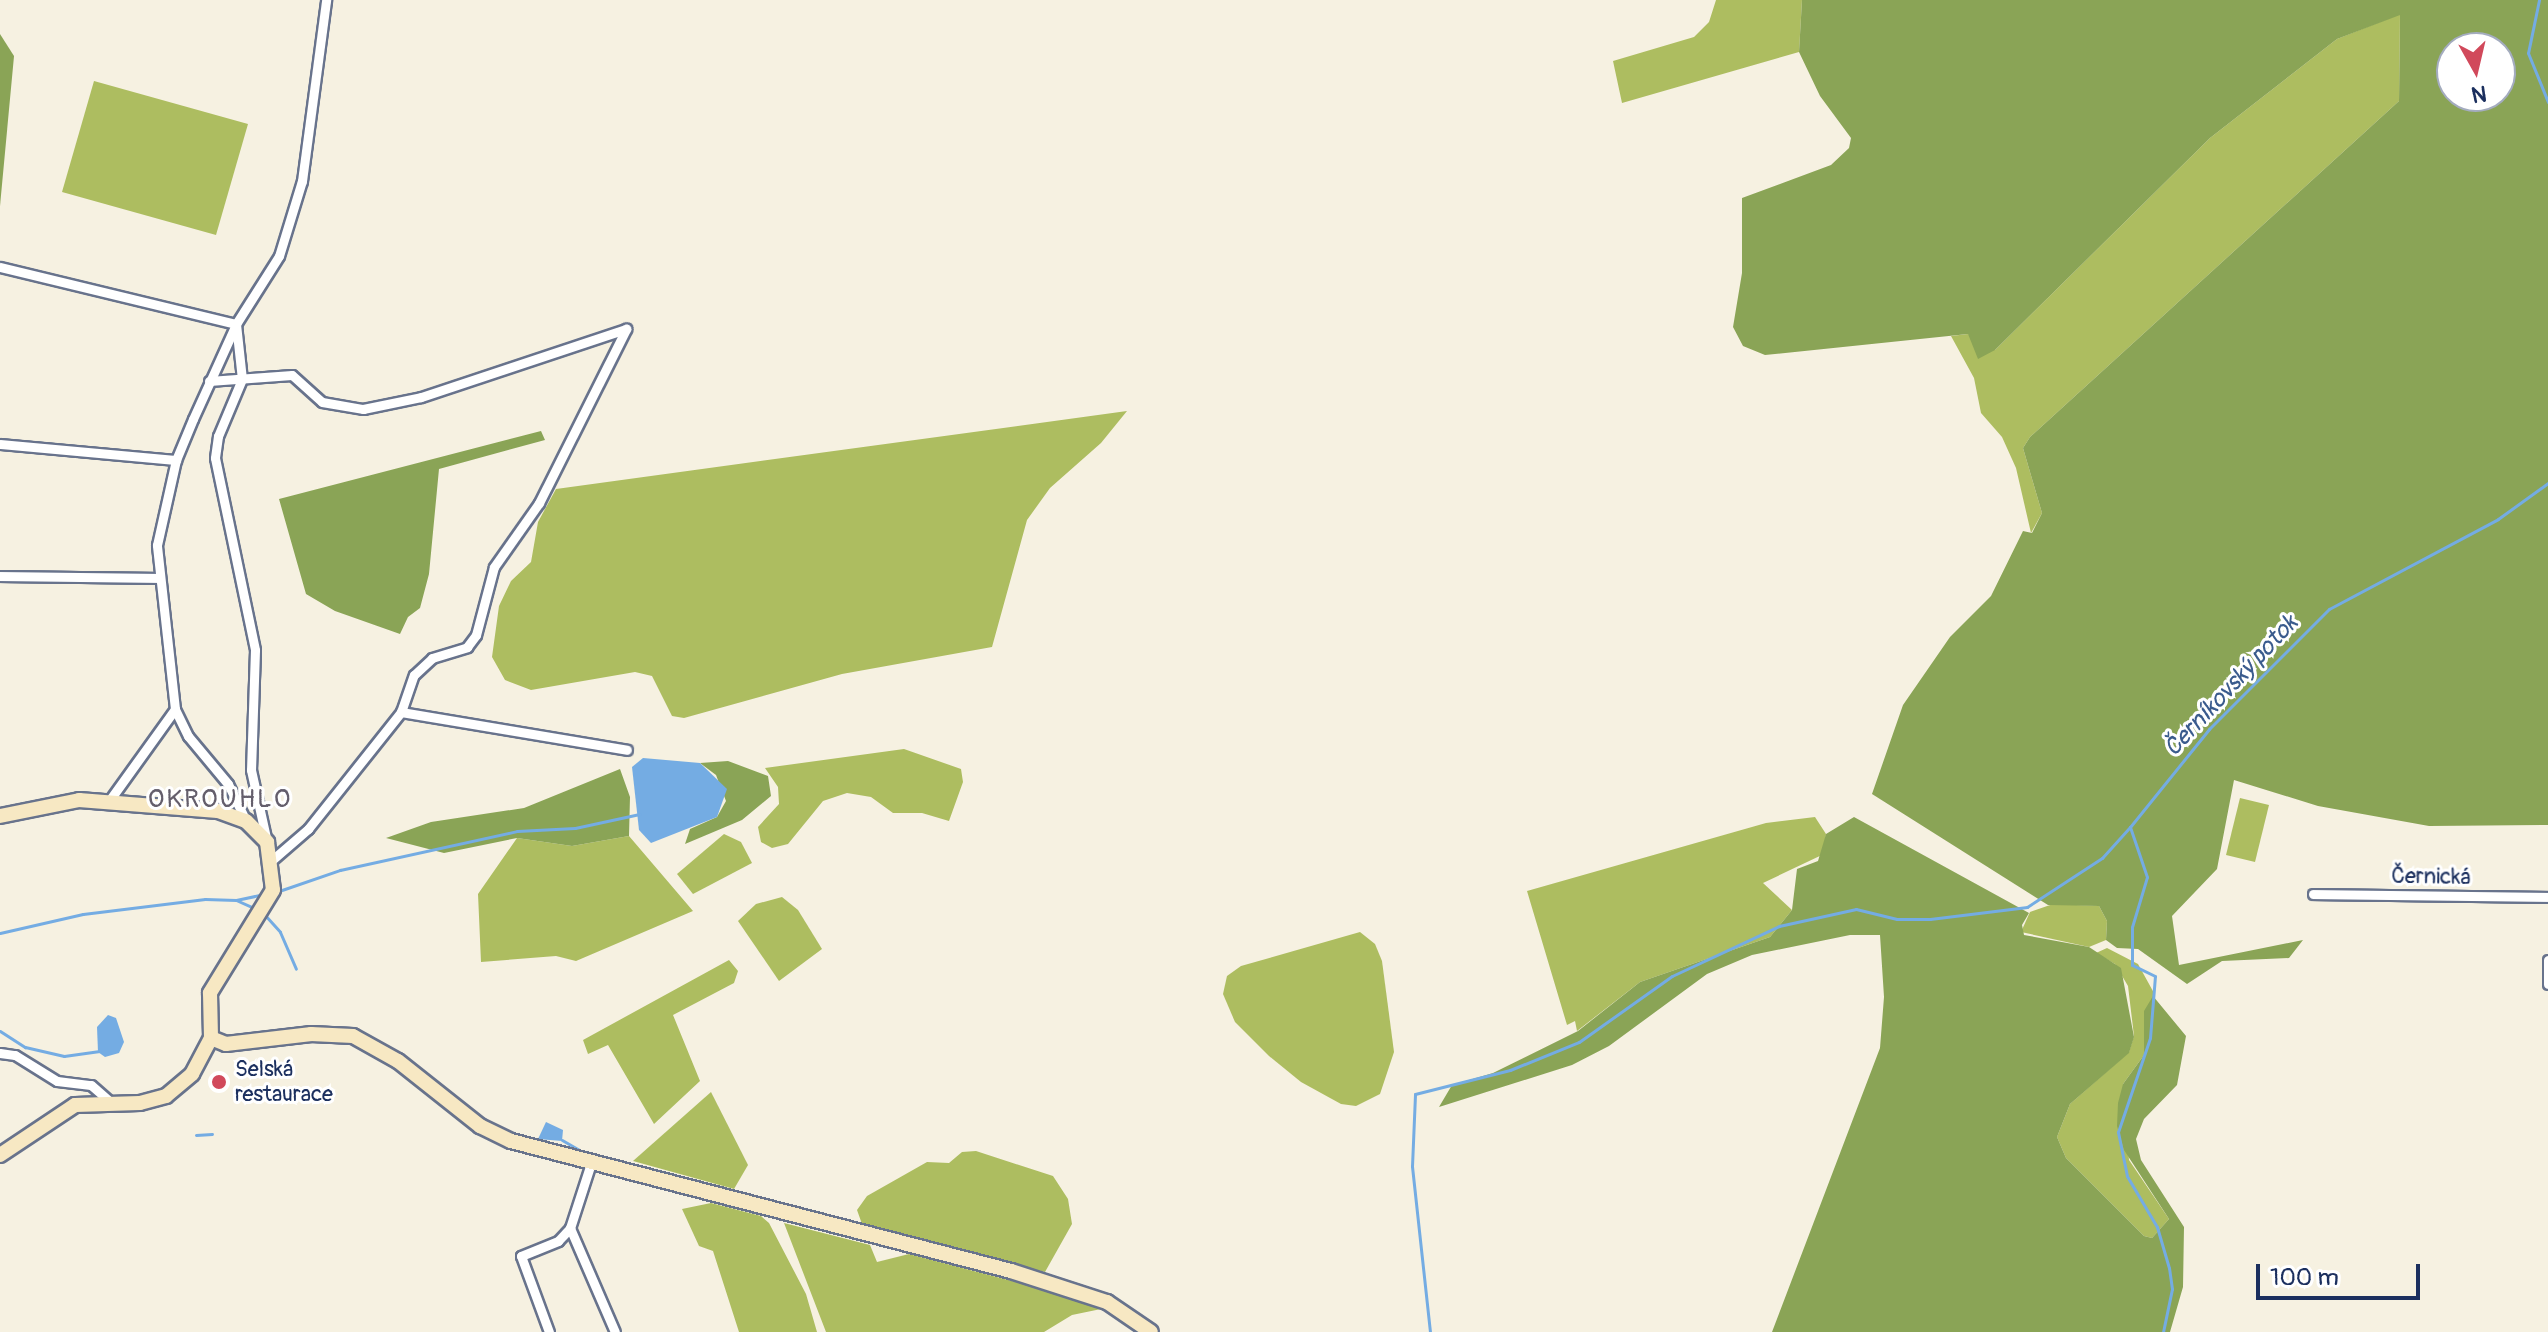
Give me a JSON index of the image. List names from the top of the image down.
{
  "streets": {
    "street": ["Černická"]
  },
  "districts": ["OKROUHLO"],
  "water": ["Černíkovský potok"],
  "places": ["Selská restaurace"],
  "scale_bar": "100 m",
  "north": "bottom"
}
